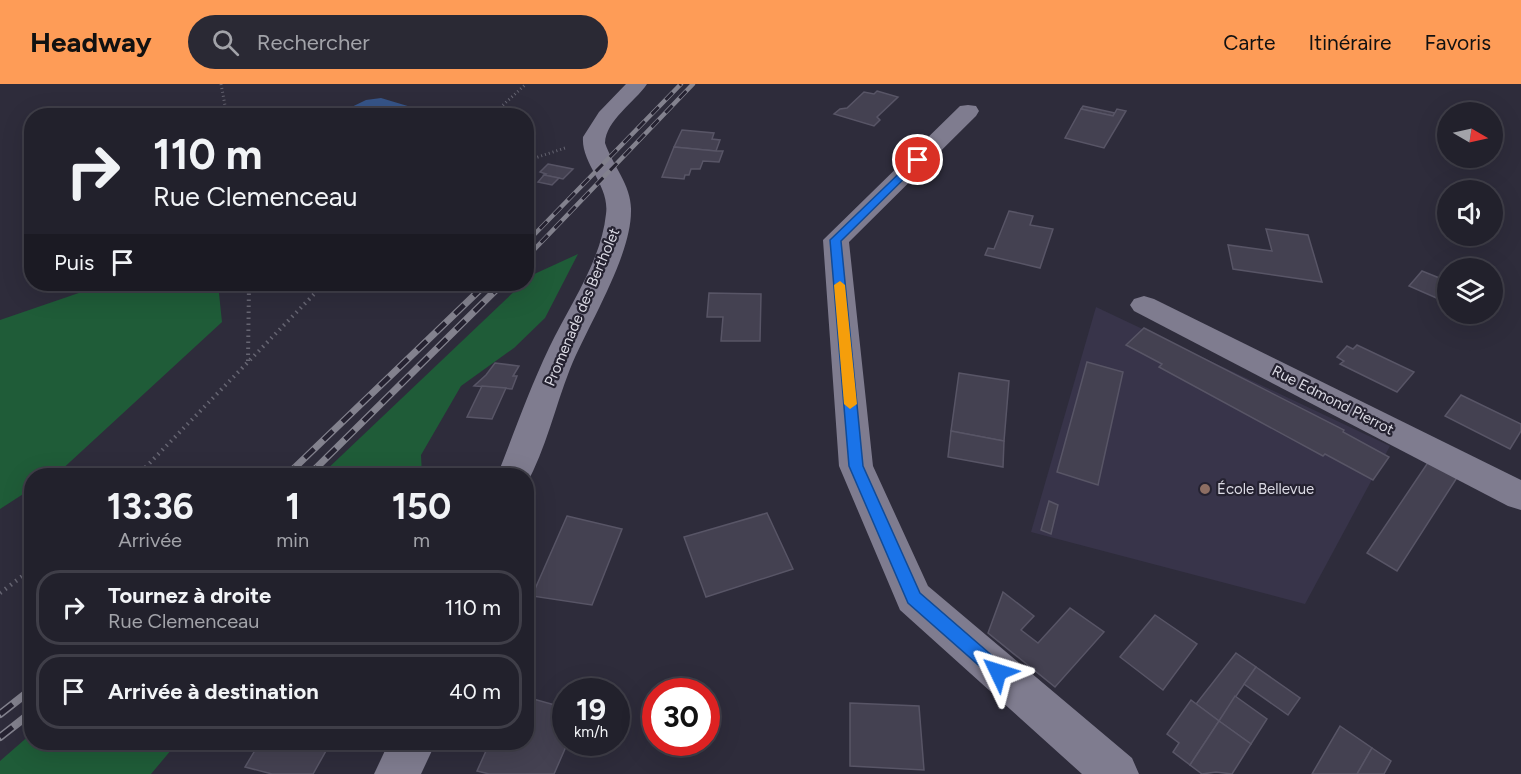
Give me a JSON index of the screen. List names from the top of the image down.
{
  "streets": {
    "street": ["Promenade des Bertholet", "Rue Edmond Pierrot"]
  },
  "places": ["École Bellevue"],
  "north": "right",
  "page": {
    "header": "Headway",
    "search": "Rechercher",
    "nav": ["Carte", "Itinéraire", "Favoris"],
    "turn": ["110 m", "Rue Clemenceau"],
    "then": "Puis",
    "eta": [
      "13:36",
      "Arrivée",
      "1",
      "min",
      "150",
      "m"
    ],
    "list": [
      {
        "name": "Tournez à droite",
        "note": "Rue Clemenceau",
        "value": "110 m"
      },
      {
        "name": "Arrivée à destination",
        "value": "40 m"
      }
    ],
    "speed": "19 km/h",
    "limit": "30"
  }
}
